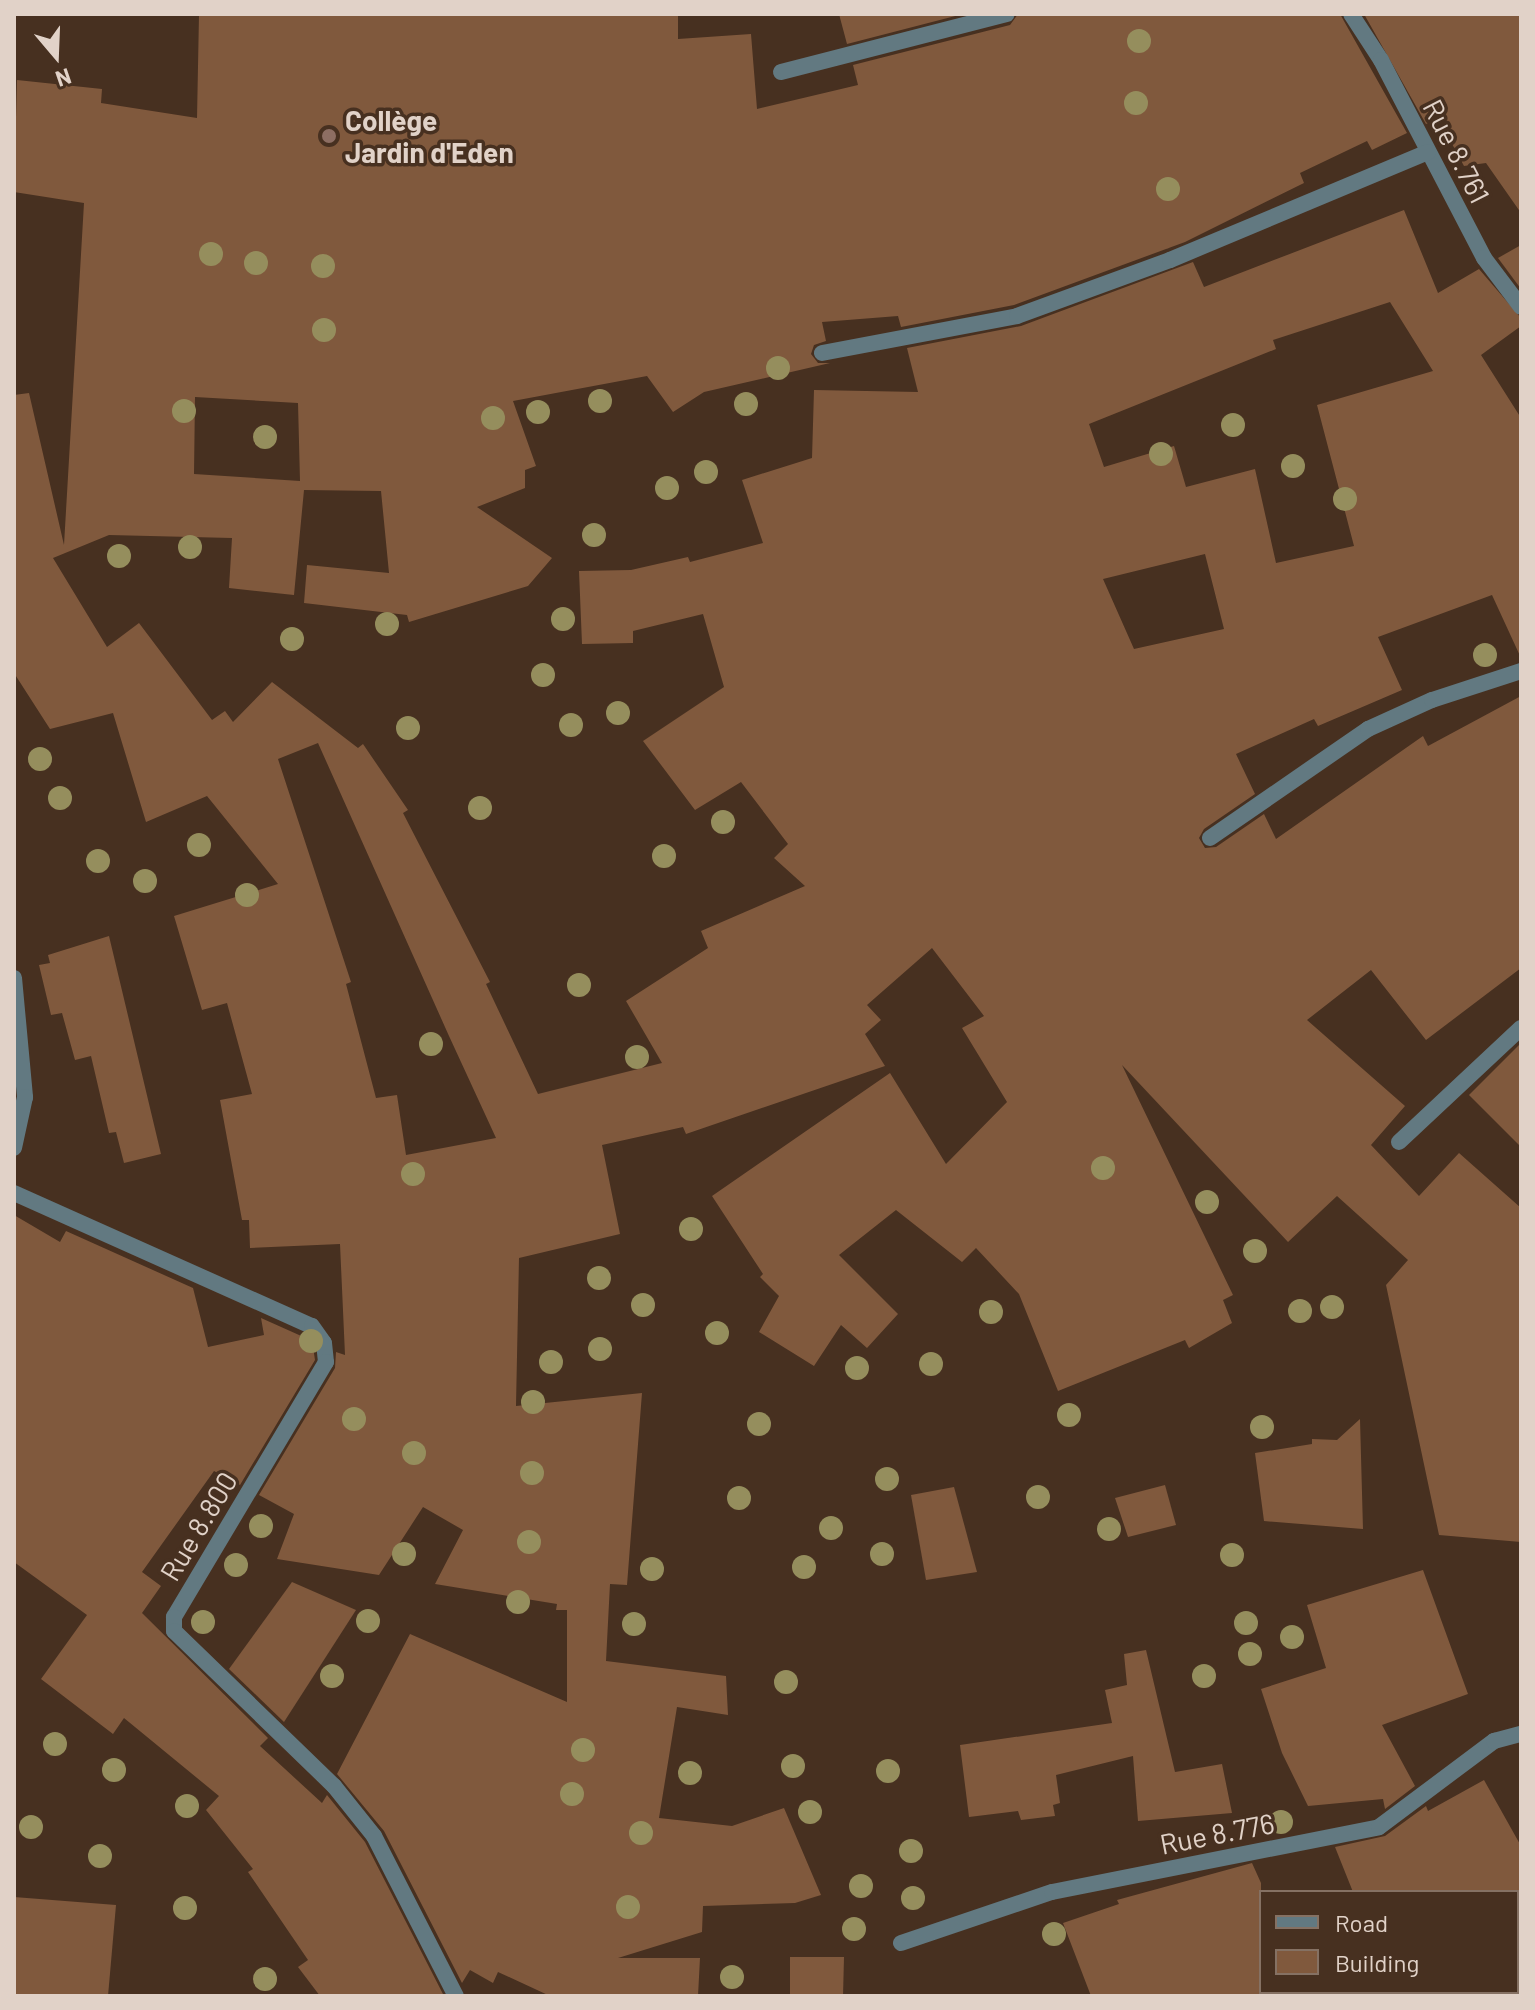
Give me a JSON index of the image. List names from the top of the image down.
{
  "streets": {
    "street": ["Rue 8.761", "Rue 8.800", "Rue 8.776"]
  },
  "places": ["Collège Jardin d'Eden"],
  "legend": ["Road", "Building"],
  "north": "bottom"
}
